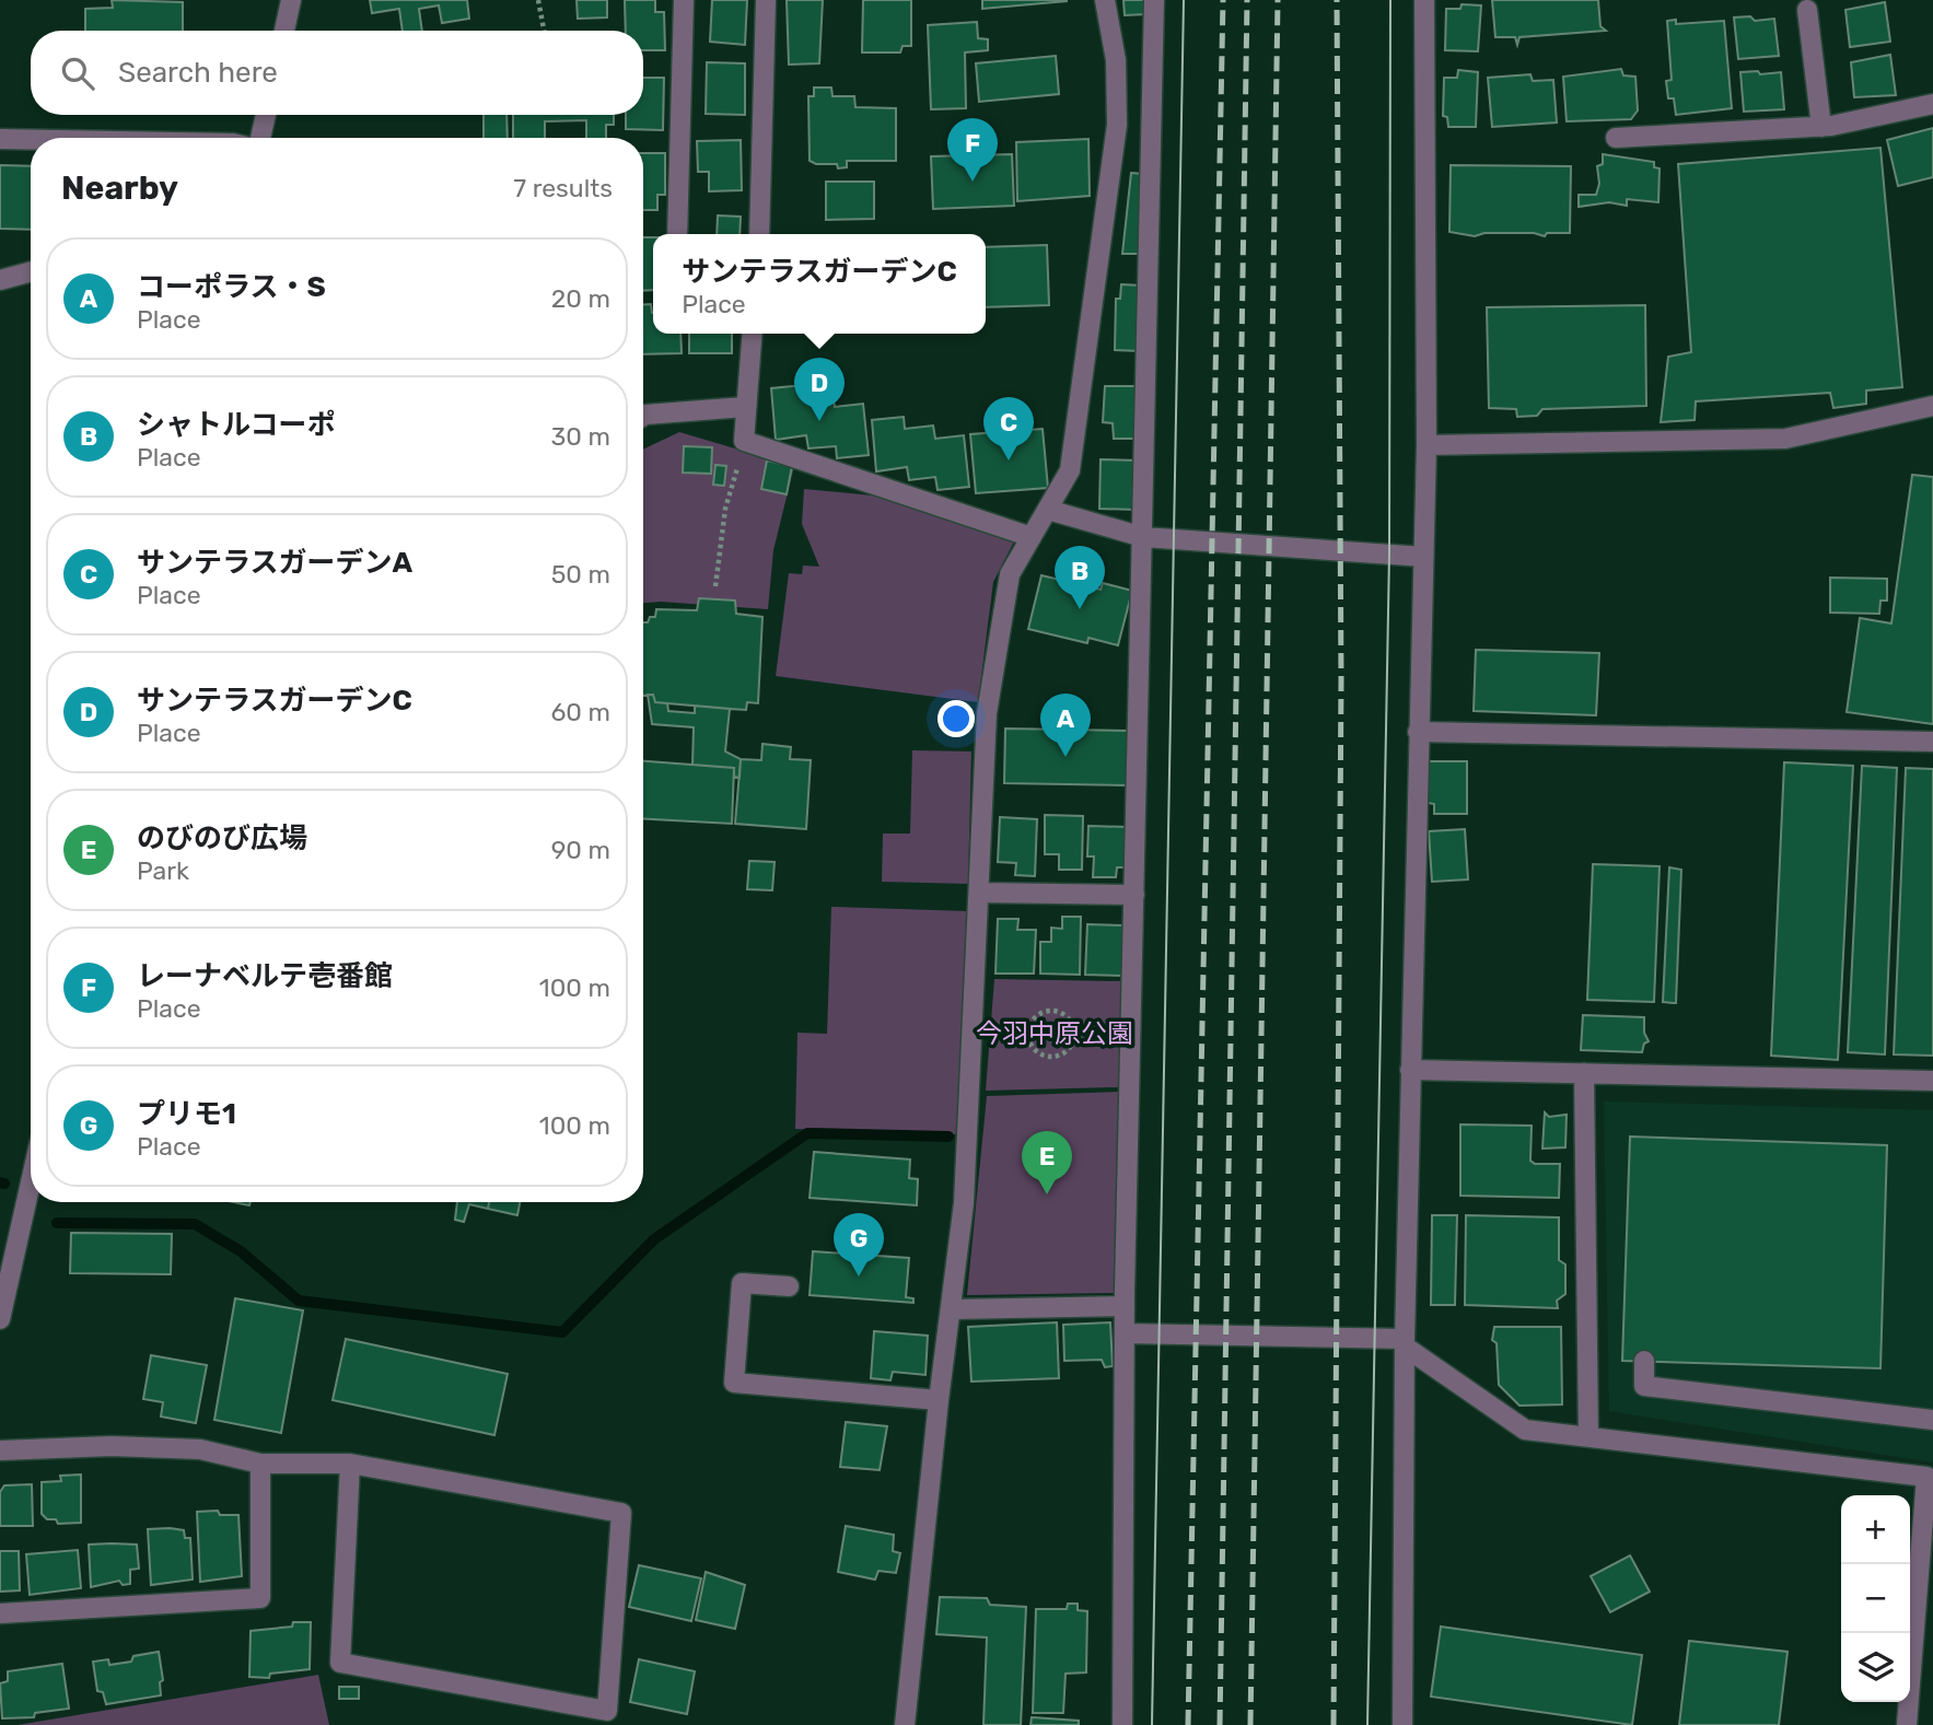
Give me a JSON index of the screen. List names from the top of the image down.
{
  "parks": ["今羽中原公園"],
  "page": {
    "search": "Search here",
    "pins": [
      "F",
      "D",
      "C",
      "B",
      "A",
      "E",
      "G"
    ],
    "heading": ["Nearby", "7 results"],
    "popup": ["サンテラスガーデンC", "Place"],
    "list": [
      {
        "mark": "A",
        "name": "コーポラス・S",
        "note": "Place",
        "value": "20 m"
      },
      {
        "mark": "B",
        "name": "シャトルコーポ",
        "note": "Place",
        "value": "30 m"
      },
      {
        "mark": "C",
        "name": "サンテラスガーデンA",
        "note": "Place",
        "value": "50 m"
      },
      {
        "mark": "D",
        "name": "サンテラスガーデンC",
        "note": "Place",
        "value": "60 m"
      },
      {
        "mark": "E",
        "name": "のびのび広場",
        "note": "Park",
        "value": "90 m"
      },
      {
        "mark": "F",
        "name": "レーナベルテ壱番館",
        "note": "Place",
        "value": "100 m"
      },
      {
        "mark": "G",
        "name": "プリモ1",
        "note": "Place",
        "value": "100 m"
      }
    ],
    "map_buttons": ["+", "−"]
  }
}
